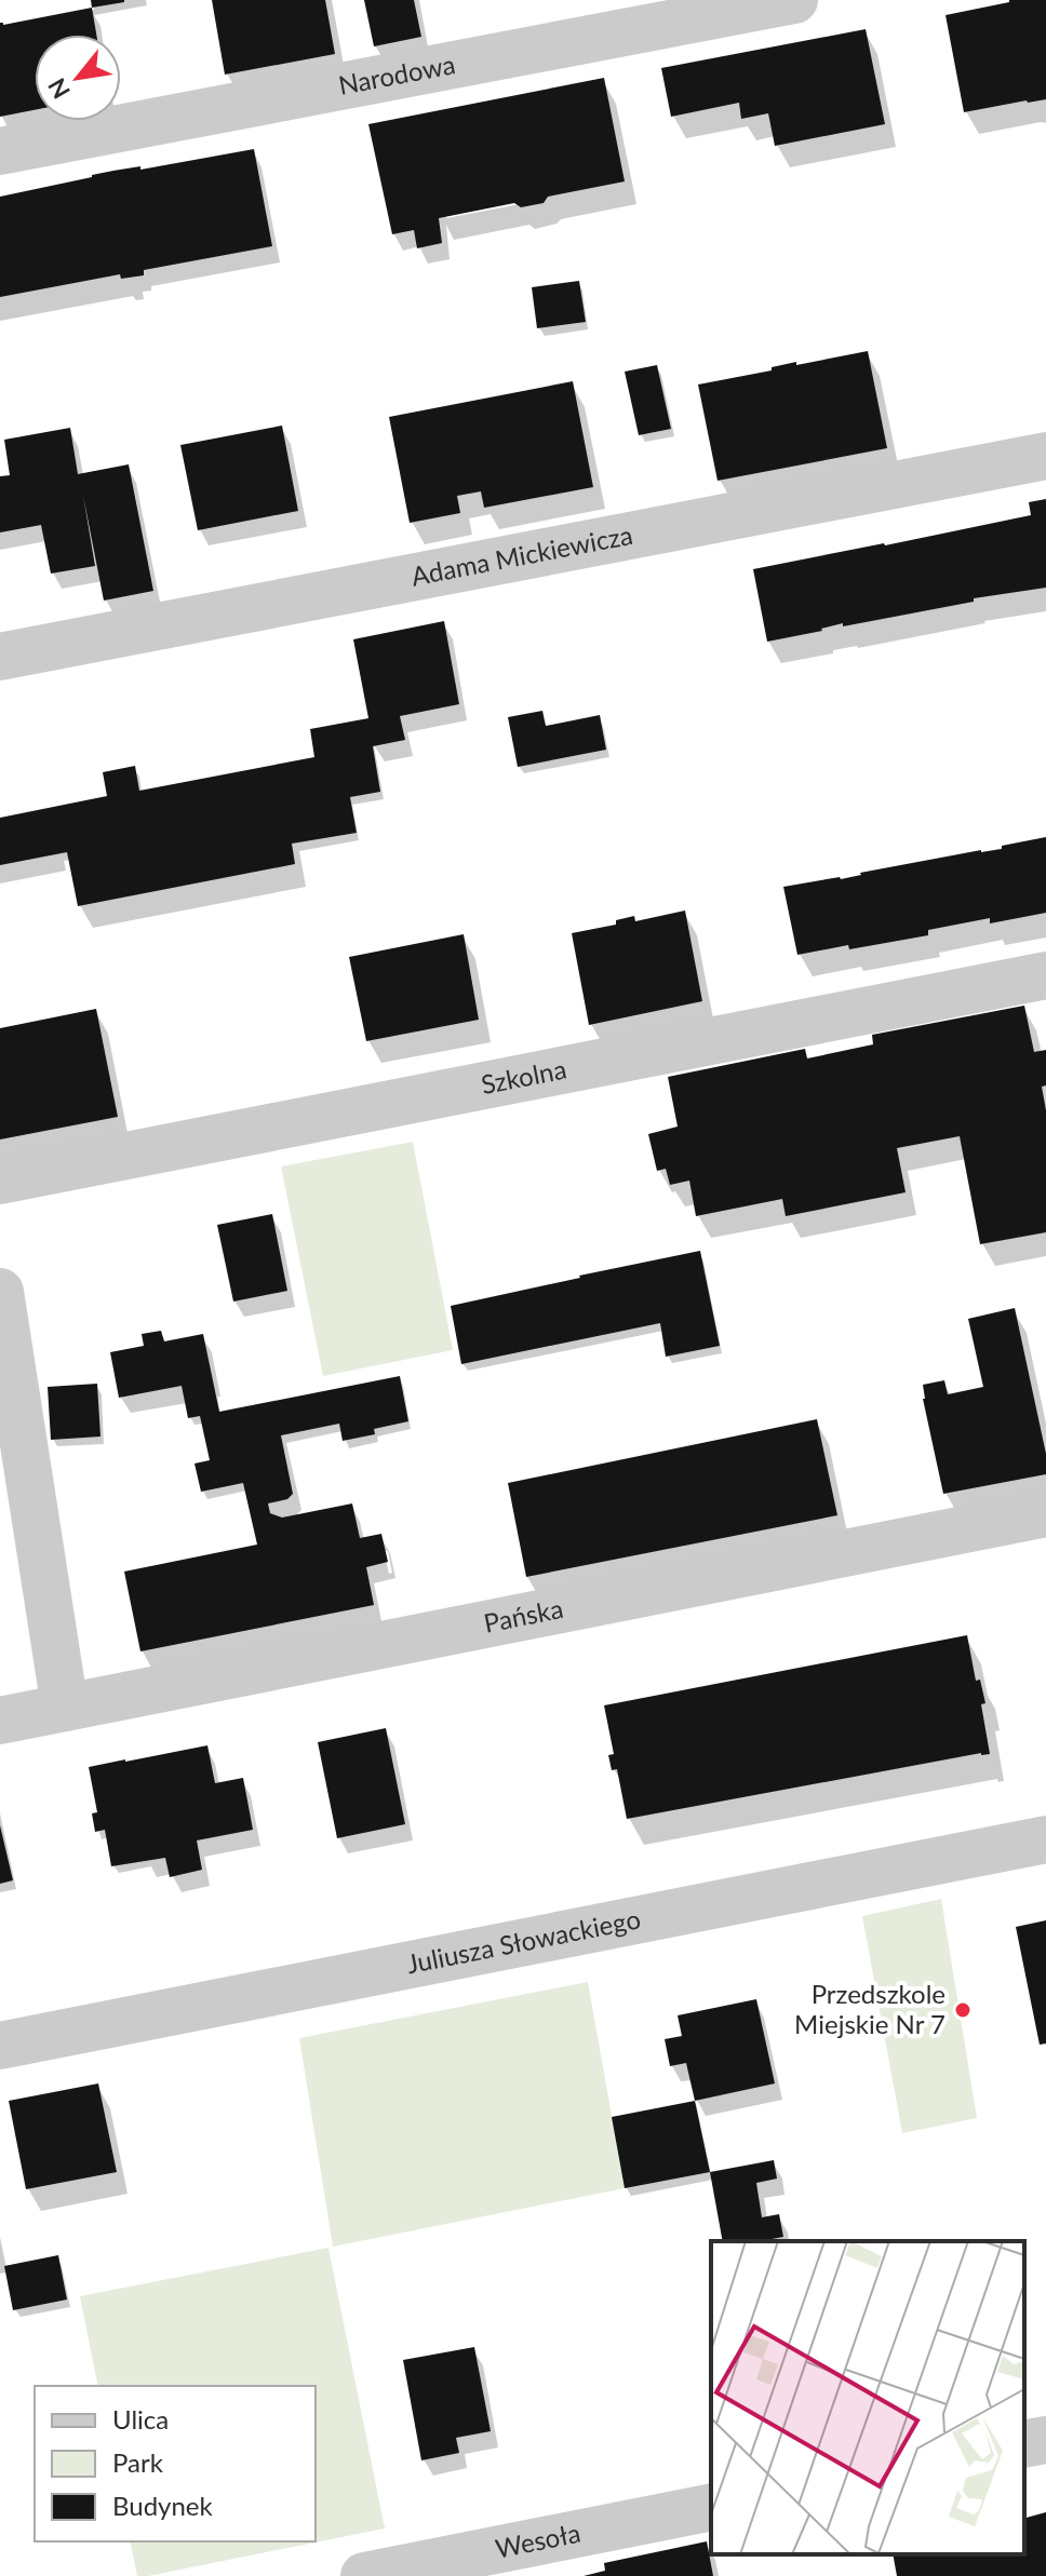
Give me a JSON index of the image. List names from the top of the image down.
{
  "streets": {
    "street": [
      "Narodowa",
      "Adama Mickiewicza",
      "Szkolna",
      "Pańska",
      "Juliusza Słowackiego",
      "Wesoła"
    ]
  },
  "places": ["Przedszkole Miejskie Nr 7"],
  "legend": ["Ulica", "Park", "Budynek"],
  "north": "bottom left"
}
